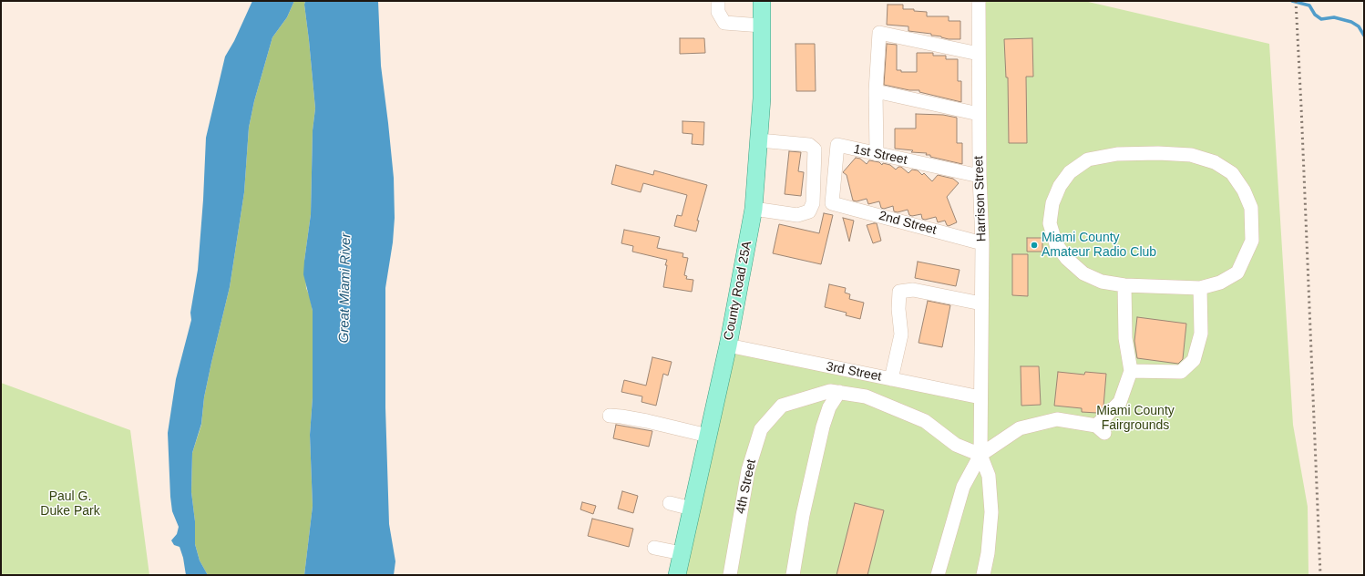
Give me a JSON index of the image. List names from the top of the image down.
{
  "streets": {
    "main road": ["County Road 25A"],
    "street": [
      "1st Street",
      "Harrison Street",
      "2nd Street",
      "3rd Street",
      "4th Street"
    ]
  },
  "crossings": [
    ["1st Street", "Harrison Street"],
    ["1st Street", "2nd Street"],
    ["Harrison Street", "2nd Street"],
    ["Harrison Street", "3rd Street"],
    ["County Road 25A", "3rd Street"]
  ],
  "water": ["Great Miami River"],
  "parks": ["Miami County Fairgrounds", "Paul G. Duke Park"],
  "places": ["Miami County Amateur Radio Club"]
}
